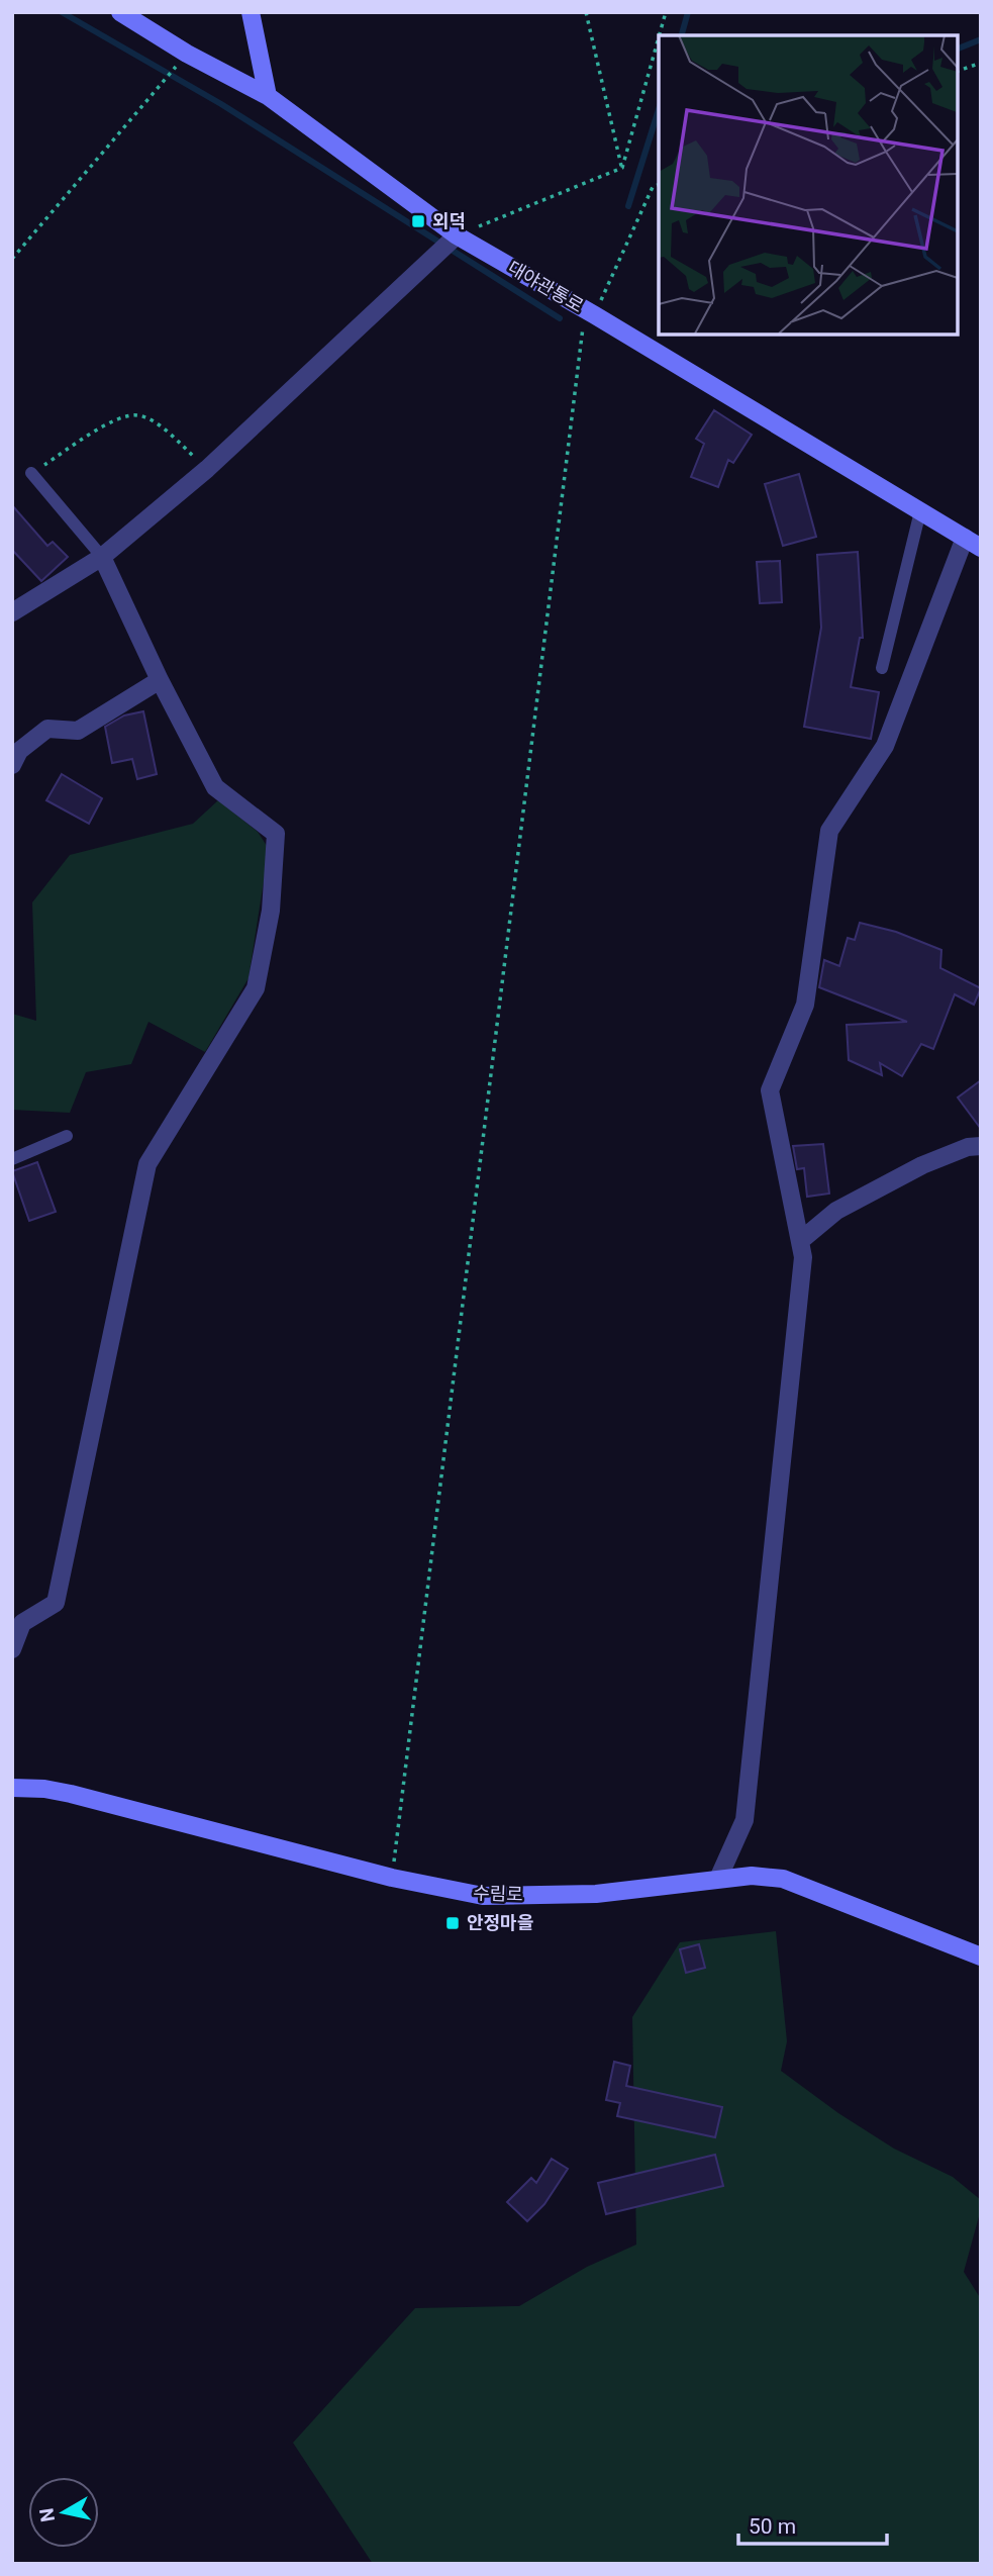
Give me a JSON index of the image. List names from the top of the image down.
{
  "streets": {
    "main road": ["대야관통로", "수림로"]
  },
  "places": {
    "transit": ["외덕", "안정마을"]
  },
  "scale_bar": "50 m",
  "north": "left"
}
